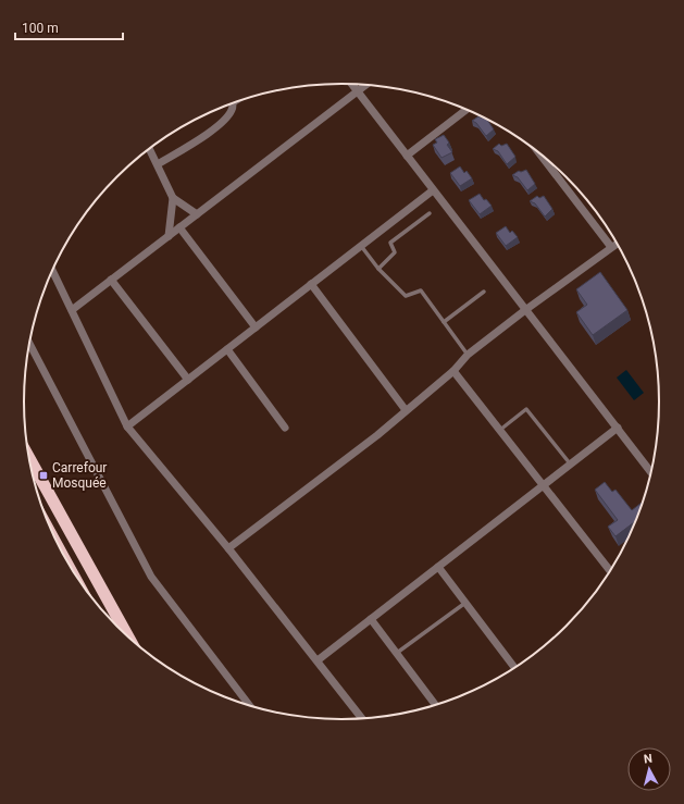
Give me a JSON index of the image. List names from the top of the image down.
{
  "places": {
    "transit": ["Carrefour Mosquée"]
  },
  "scale_bar": "100 m",
  "north": "top"
}
